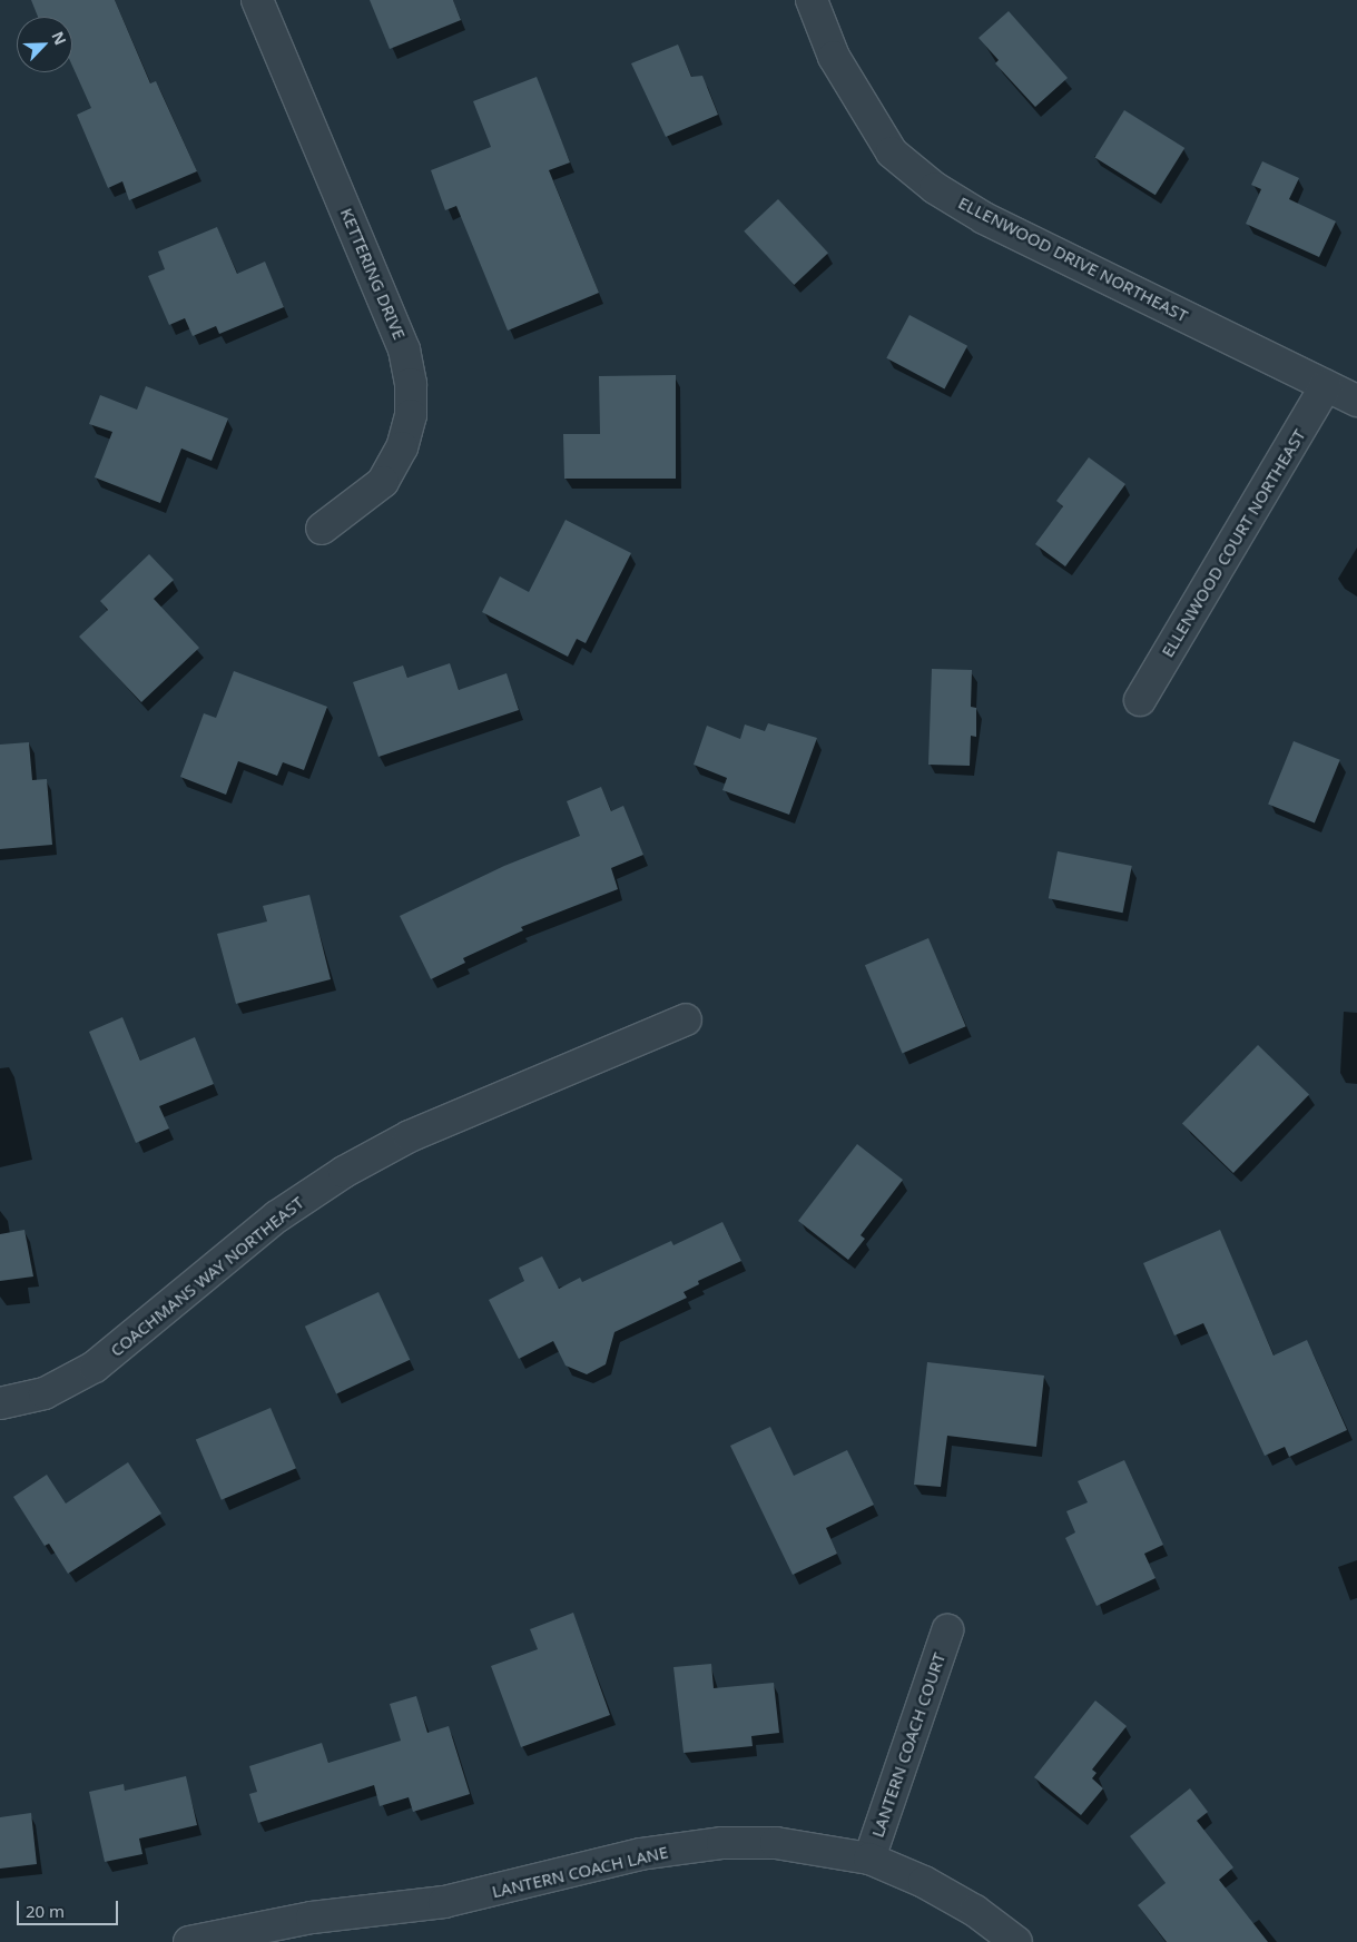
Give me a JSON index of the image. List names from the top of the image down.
{
  "streets": {
    "street": [
      "ELLENWOOD DRIVE NORTHEAST",
      "KETTERING DRIVE",
      "ELLENWOOD COURT NORTHEAST",
      "COACHMANS WAY NORTHEAST",
      "LANTERN COACH COURT",
      "LANTERN COACH LANE"
    ]
  },
  "crossings": [
    ["ELLENWOOD DRIVE NORTHEAST", "ELLENWOOD COURT NORTHEAST"],
    ["LANTERN COACH COURT", "LANTERN COACH LANE"]
  ],
  "scale_bar": "20 m",
  "north": "top right"
}
